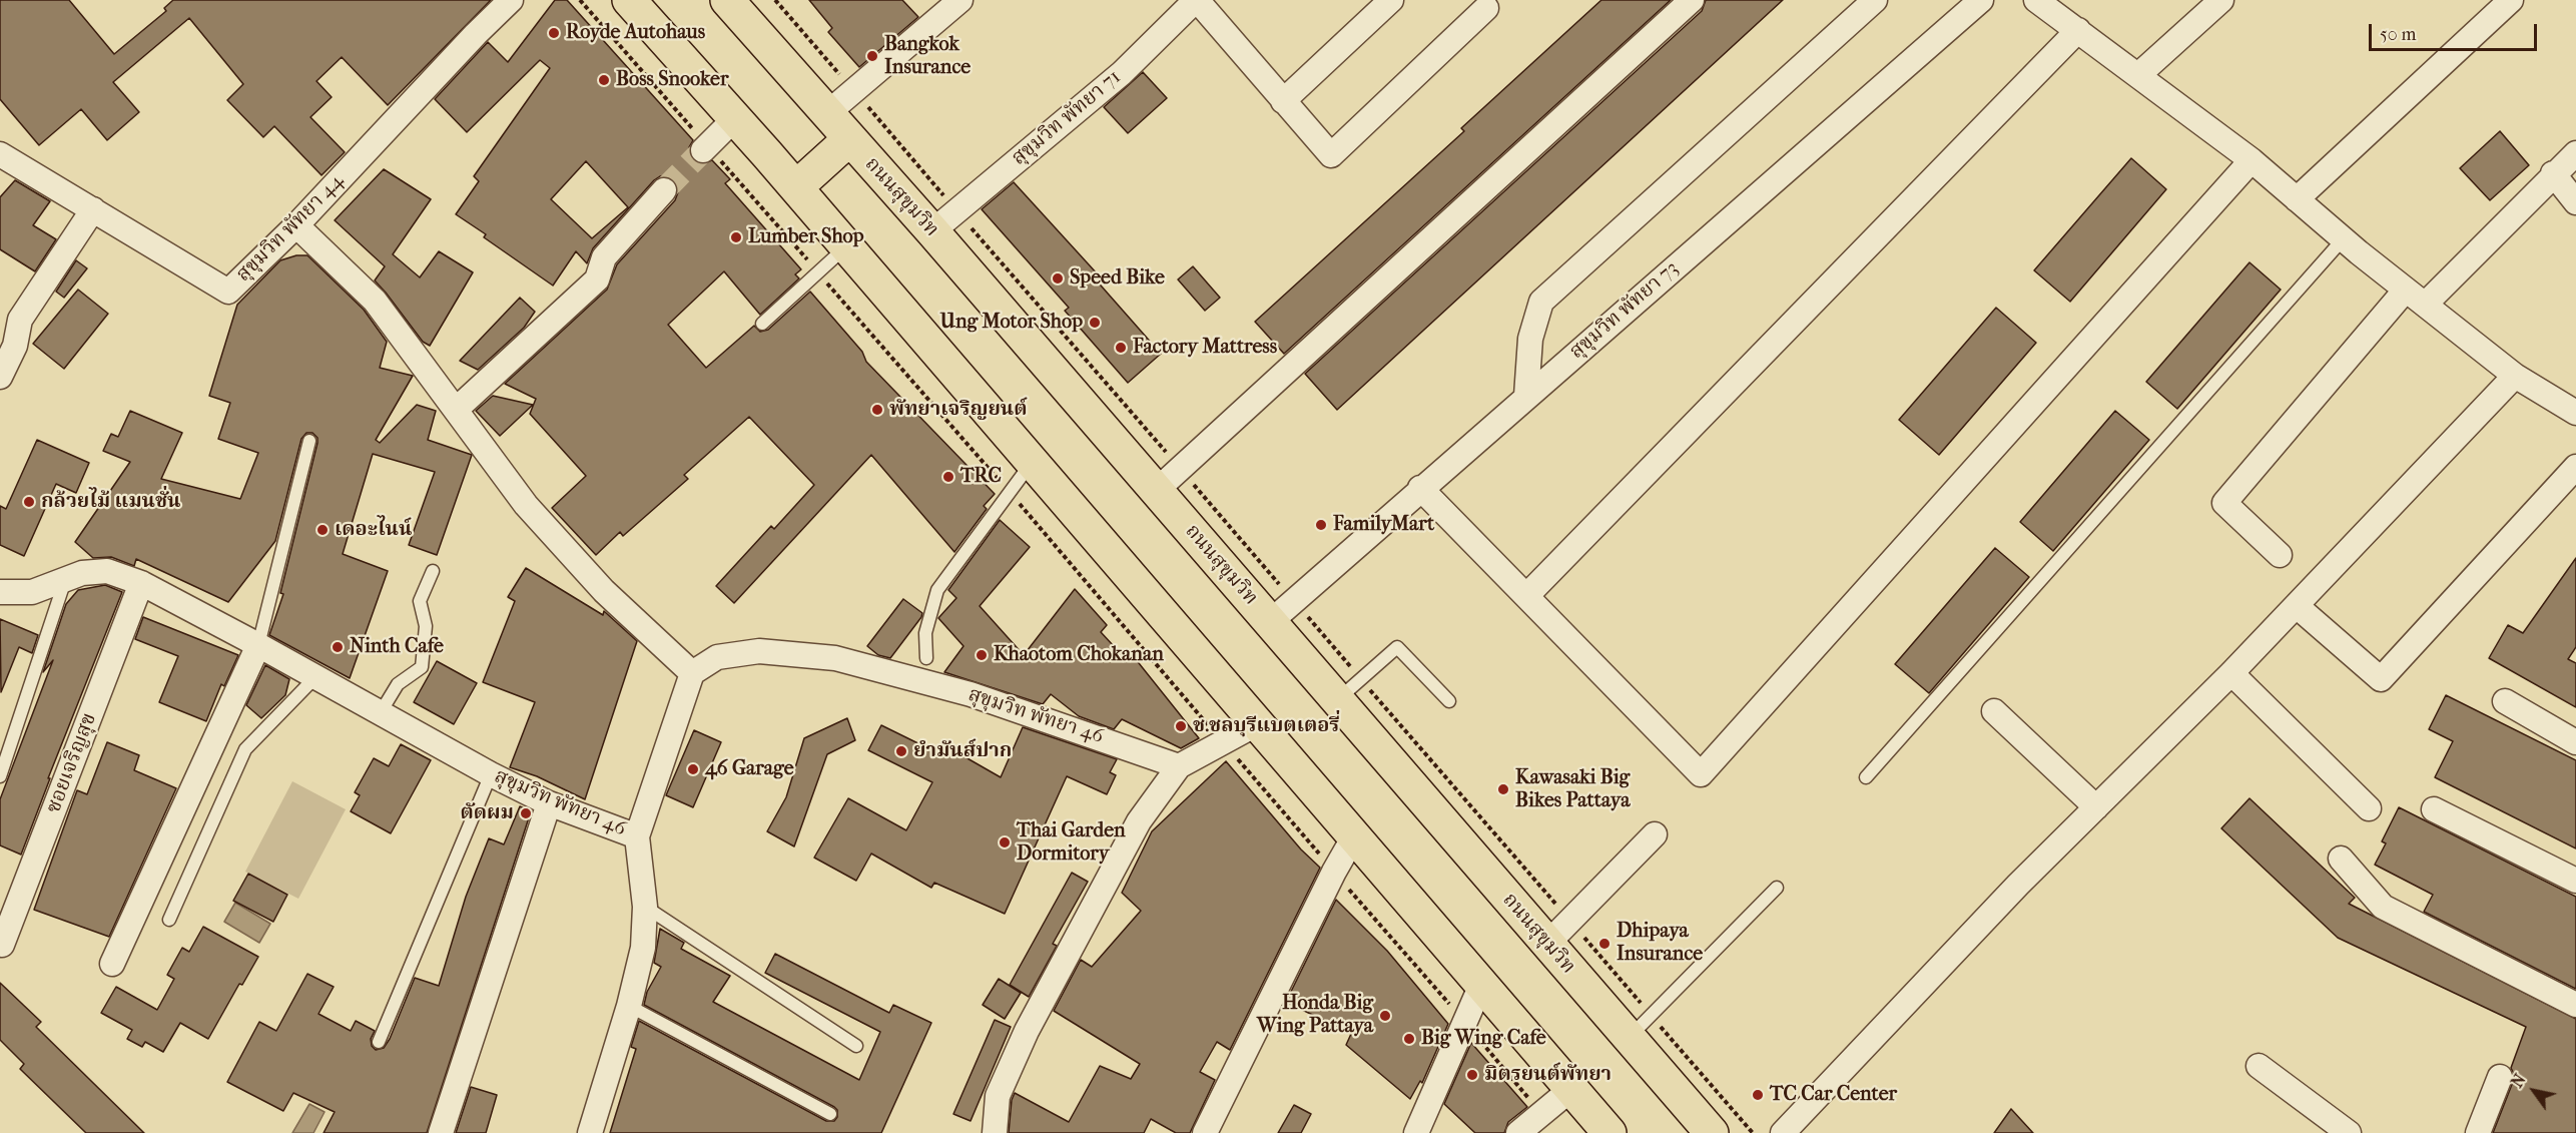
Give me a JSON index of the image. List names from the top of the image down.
{
  "streets": {
    "highway": ["ถนนสุขุมวิท"],
    "street": [
      "สุขุมวิท พัทยา 71",
      "สุขุมวิท พัทยา 44",
      "สุขุมวิท พัทยา 73",
      "สุขุมวิท พัทยา 46",
      "ซอยเจริญสุข"
    ]
  },
  "crossings": [
    ["สุขุมวิท พัทยา 71", "ถนนสุขุมวิท"],
    ["ถนนสุขุมวิท", "สุขุมวิท พัทยา 73"],
    ["สุขุมวิท พัทยา 46", "ซอยเจริญสุข"]
  ],
  "places": [
    "Royde Autohaus",
    "Bangkok Insurance",
    "Boss Snooker",
    "Lumber Shop",
    "Speed Bike",
    "Ung Motor Shop",
    "Factory Mattress",
    "พัทยาเจริญยนต์",
    "TRC",
    "กล้วยไม้ แมนชั่น",
    "FamilyMart",
    "เดอะไนน์",
    "Ninth Cafe",
    "Khaotom Chokanan",
    "ช.ชลบุรีแบตเตอรี่",
    "ยำมันส์ปาก",
    "46 Garage",
    "Kawasaki Big Bikes Pattaya",
    "ตัดผม",
    "Thai Garden Dormitory",
    "Dhipaya Insurance",
    "Honda Big Wing Pattaya",
    "Big Wing Cafe",
    "มิตรยนต์พัทยา",
    "TC Car Center"
  ],
  "scale_bar": "50 m",
  "north": "top left"
}
